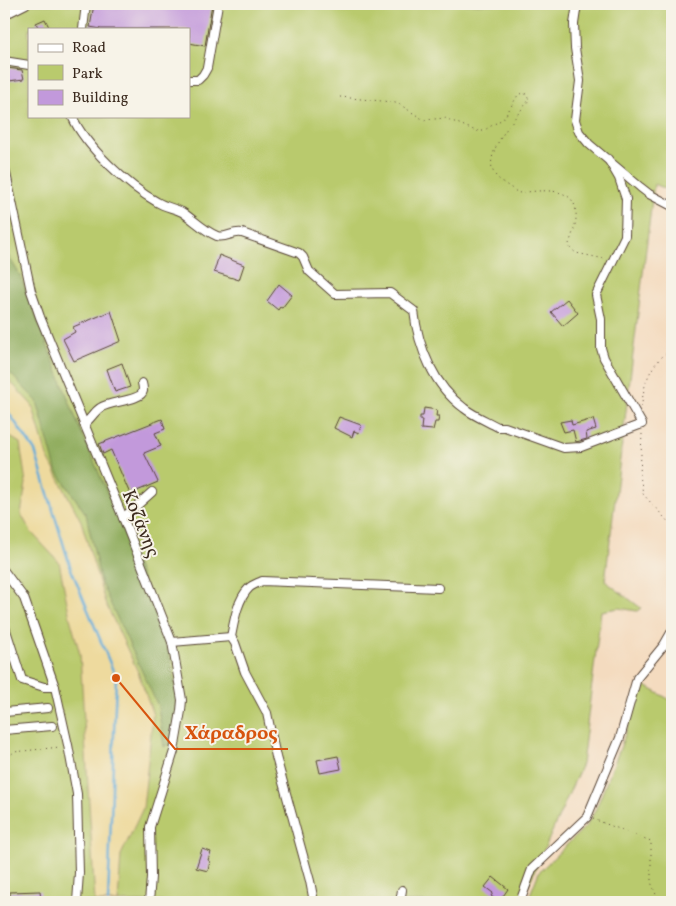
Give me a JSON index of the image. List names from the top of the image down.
{
  "streets": {
    "street": ["Κοζάνης"]
  },
  "places": ["Χάραδρος"],
  "legend": ["Road", "Park", "Building"]
}
